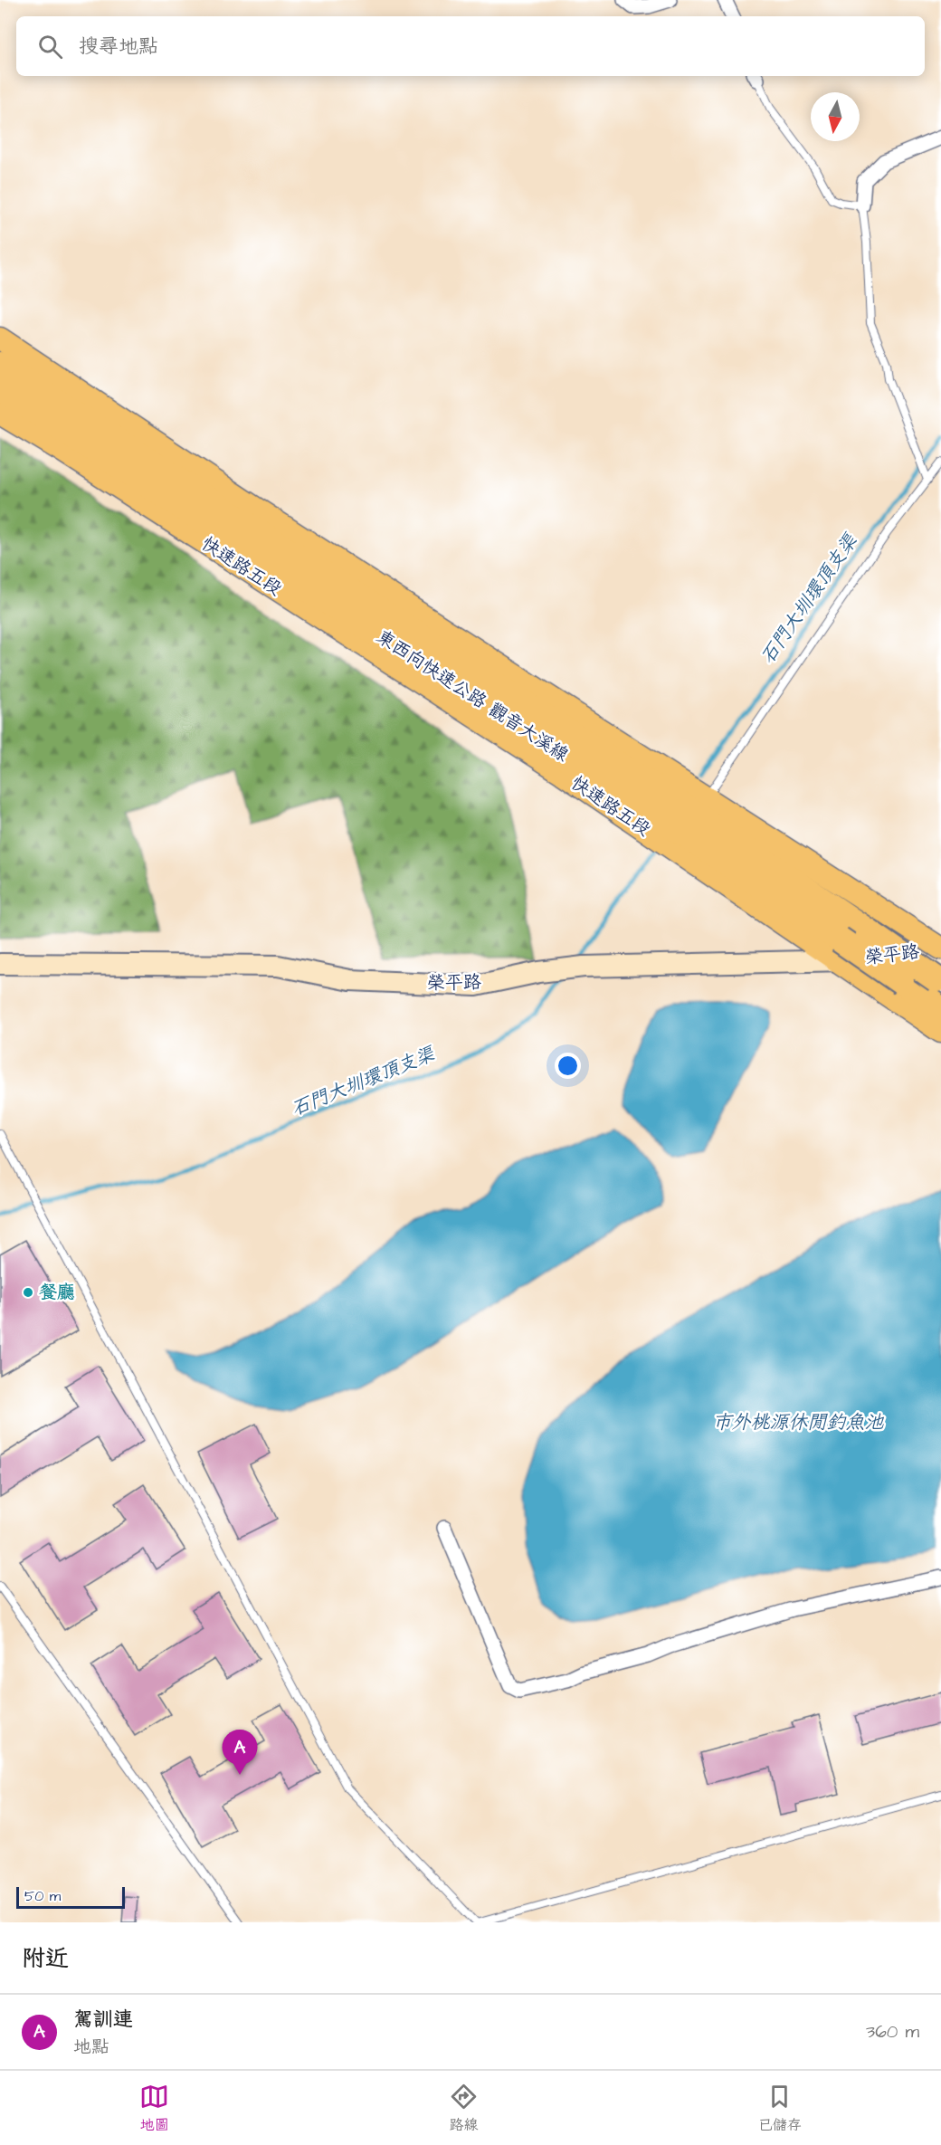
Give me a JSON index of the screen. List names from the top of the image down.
{
  "streets": {
    "highway": ["東西向快速公路 觀音大溪線"],
    "main road": ["快速路五段"],
    "street": ["榮平路"]
  },
  "crossings": [
    ["快速路五段", "東西向快速公路 觀音大溪線"],
    ["快速路五段", "榮平路"],
    ["東西向快速公路 觀音大溪線", "榮平路"]
  ],
  "water": ["石門大圳環頂支渠", "市外桃源休閒釣魚池"],
  "places": ["餐廳"],
  "scale_bar": "50 m",
  "north": "bottom",
  "page": {
    "search": "搜尋地點",
    "pins": "A",
    "scale": "50 m",
    "heading": "附近",
    "list": [
      {
        "mark": "A",
        "name": "駕訓連",
        "note": "地點",
        "value": "360 m"
      }
    ],
    "nav": ["地圖", "路線", "已儲存"]
  }
}
